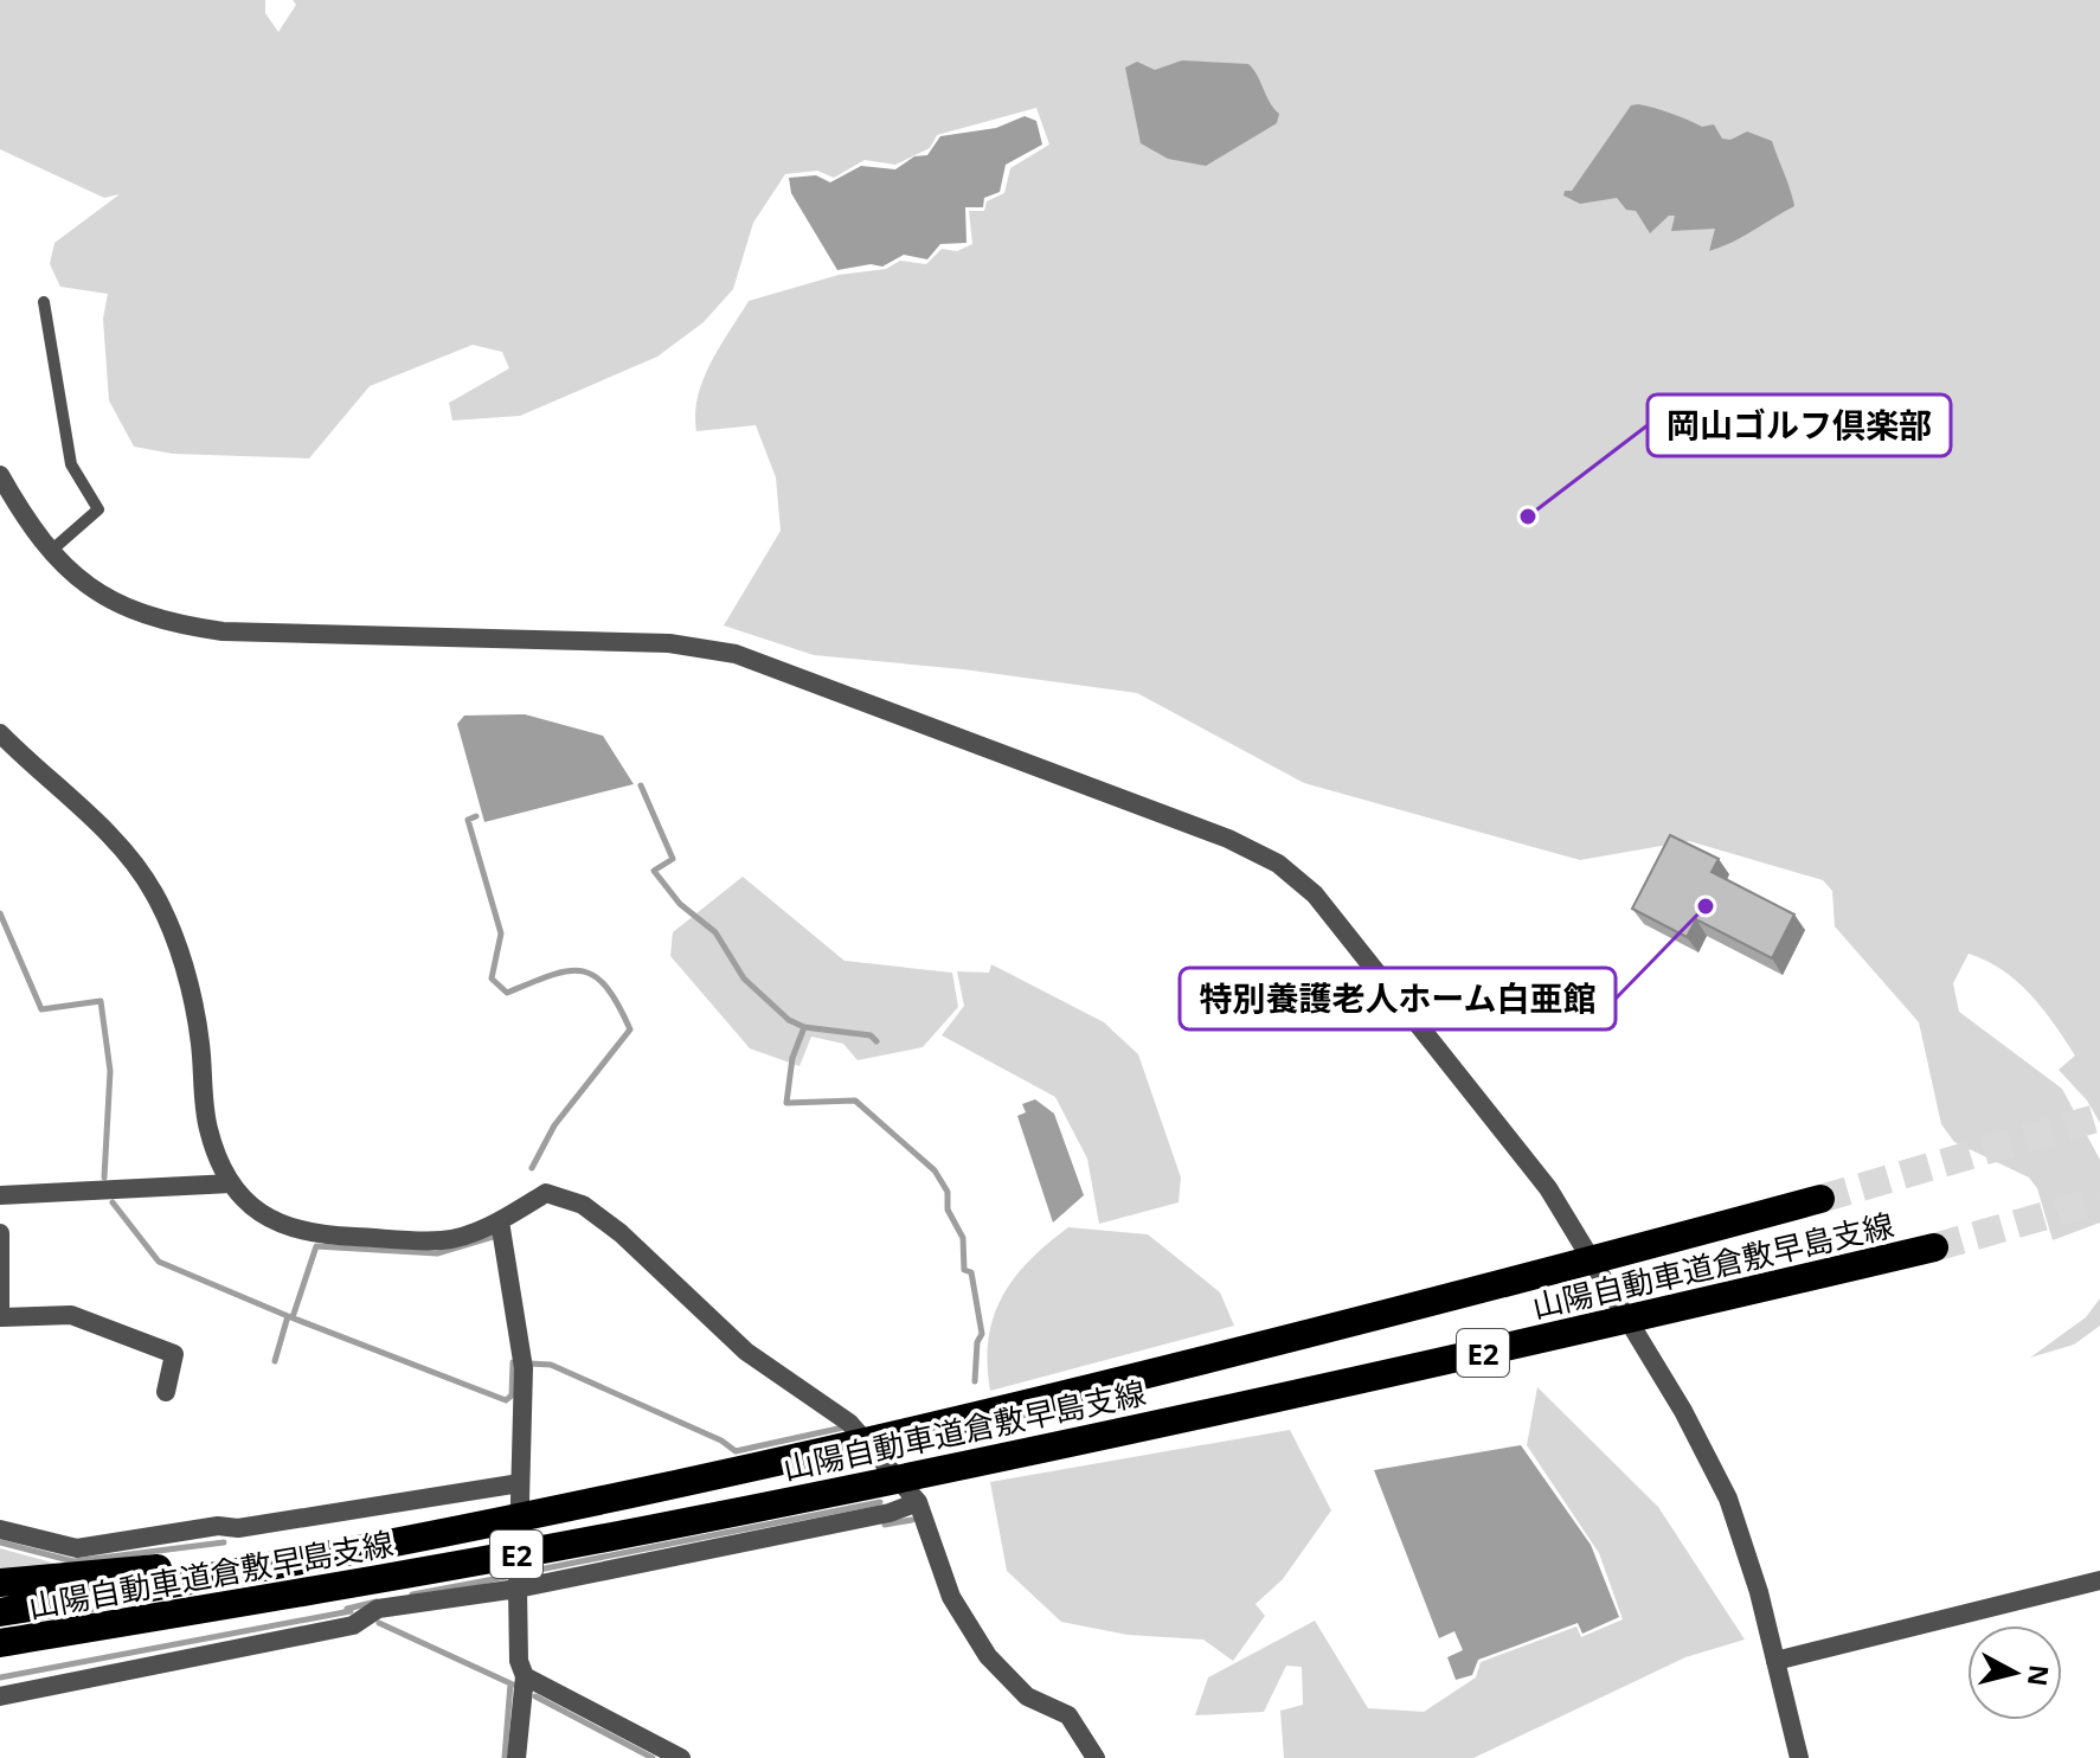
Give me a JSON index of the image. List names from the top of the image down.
{
  "streets": {
    "highway": ["山陽自動車道倉敷早島支線", "E2"]
  },
  "places": ["岡山ゴルフ倶楽部", "特別養護老人ホーム白亜館"],
  "north": "right"
}
